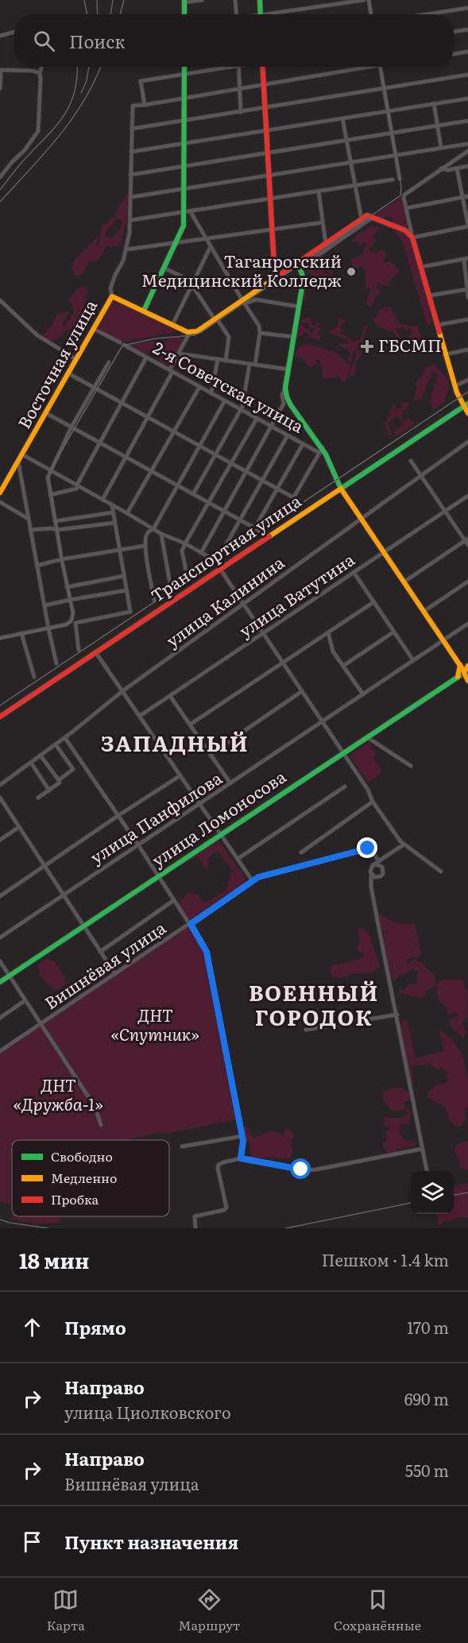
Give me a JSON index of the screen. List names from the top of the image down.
{
  "streets": {
    "main road": ["Восточная улица", "Транспортная улица", "улица Ломоносова"],
    "street": [
      "2-я Советская улица",
      "улица Ватутина",
      "улица Калинина",
      "улица Панфилова",
      "Вишнёвая улица"
    ]
  },
  "districts": ["ЗАПАДНЫЙ", "ВОЕННЫЙ ГОРОДОК"],
  "parks": ["ДНТ «Спутник»", "ДНТ «Дружба-1»"],
  "places": {
    "other": ["Таганрогский Медицинский Колледж"],
    "health": ["ГБСМП"]
  },
  "legend": ["Свободно", "Медленно", "Пробка"],
  "page": {
    "search": "Поиск",
    "heading": ["18 мин", "Пешком · 1.4 km"],
    "list": [
      ["Прямо", "170 m"],
      ["Направо", "улица Циолковского", "690 m"],
      ["Направо", "Вишнёвая улица", "550 m"],
      "Пункт назначения"
    ],
    "nav": ["Карта", "Маршрут", "Сохранённые"]
  }
}
